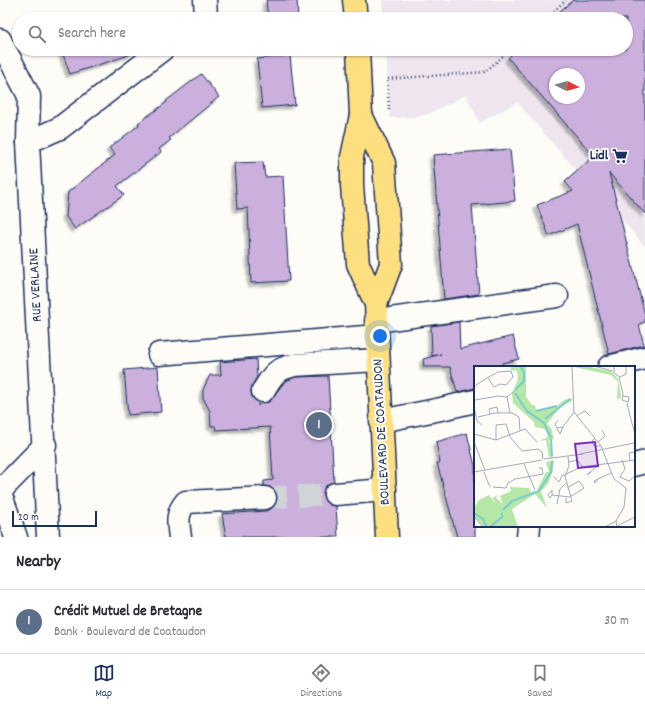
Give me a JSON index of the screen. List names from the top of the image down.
{
  "streets": {
    "main road": ["BOULEVARD DE COATAUDON"],
    "street": ["RUE VERLAINE"]
  },
  "places": {
    "supermarket": ["Lidl"]
  },
  "scale_bar": "20 m",
  "north": "right",
  "page": {
    "search": "Search here",
    "pins": "1",
    "scale": "20 m",
    "heading": "Nearby",
    "list": [
      {
        "mark": "1",
        "name": "Crédit Mutuel de Bretagne",
        "note": "Bank · Boulevard de Coataudon",
        "value": "30 m"
      }
    ],
    "nav": ["Map", "Directions", "Saved"]
  }
}
